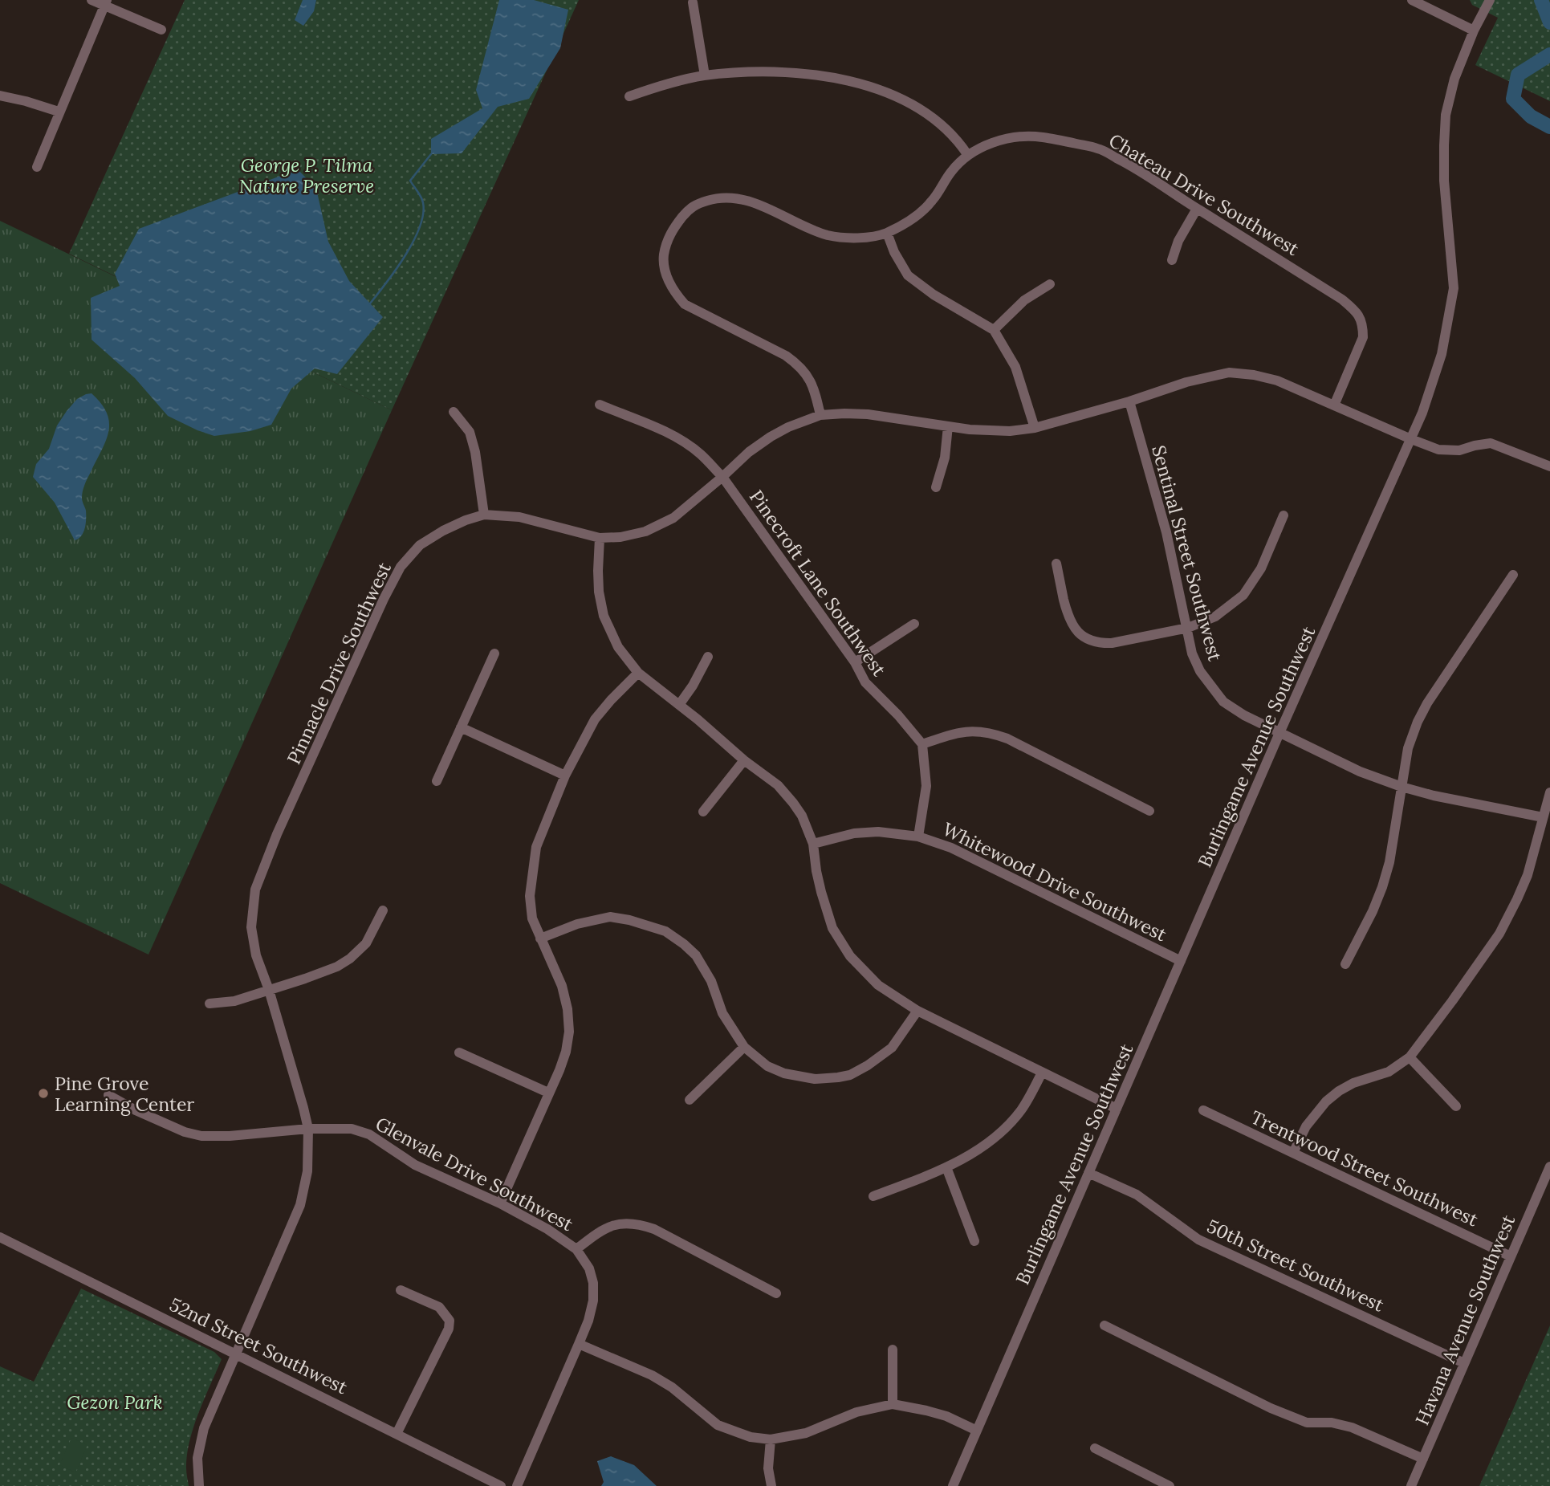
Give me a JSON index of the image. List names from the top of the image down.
{
  "streets": {
    "street": [
      "Chateau Drive Southwest",
      "Sentinal Street Southwest",
      "Pinecroft Lane Southwest",
      "Pinnacle Drive Southwest",
      "Burlingame Avenue Southwest",
      "Whitewood Drive Southwest",
      "Trentwood Street Southwest",
      "Glenvale Drive Southwest",
      "50th Street Southwest",
      "Havana Avenue Southwest",
      "52nd Street Southwest"
    ]
  },
  "crossings": [
    ["Chateau Drive Southwest", "Pinnacle Drive Southwest"],
    ["Sentinal Street Southwest", "Pinnacle Drive Southwest"],
    ["Sentinal Street Southwest", "Burlingame Avenue Southwest"],
    ["Pinecroft Lane Southwest", "Pinnacle Drive Southwest"],
    ["Pinnacle Drive Southwest", "Burlingame Avenue Southwest"],
    ["Pinnacle Drive Southwest", "Glenvale Drive Southwest"],
    ["Pinnacle Drive Southwest", "52nd Street Southwest"],
    ["Burlingame Avenue Southwest", "Whitewood Drive Southwest"],
    ["Burlingame Avenue Southwest", "50th Street Southwest"],
    ["Trentwood Street Southwest", "Havana Avenue Southwest"],
    ["50th Street Southwest", "Havana Avenue Southwest"]
  ],
  "parks": ["George P. Tilma Nature Preserve", "Gezon Park"],
  "places": ["Pine Grove Learning Center"]
}
